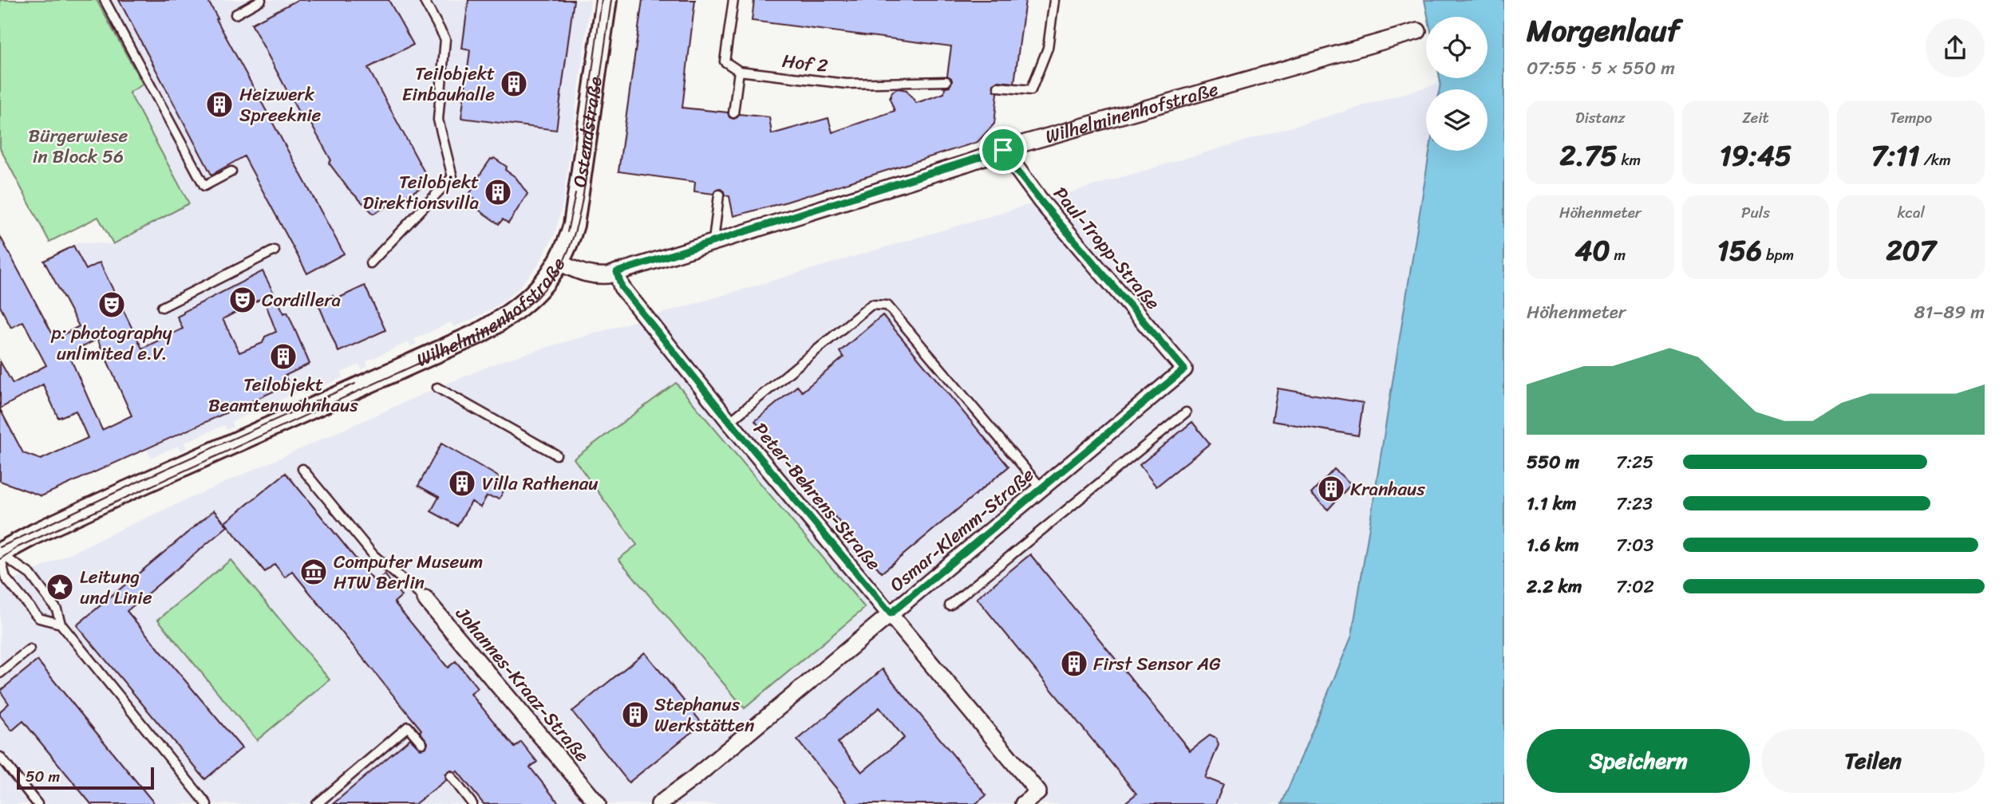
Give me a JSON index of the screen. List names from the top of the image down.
{
  "streets": {
    "street": [
      "Wilhelminenhofstraße",
      "Ostendstraße",
      "Paul-Tropp-Straße",
      "Peter-Behrens-Straße",
      "Osmar-Klemm-Straße",
      "Johannes-Kraaz-Straße"
    ],
    "lane": ["Hof 2"]
  },
  "crossings": [
    ["Wilhelminenhofstraße", "Ostendstraße"],
    ["Wilhelminenhofstraße", "Paul-Tropp-Straße"],
    ["Wilhelminenhofstraße", "Peter-Behrens-Straße"],
    ["Paul-Tropp-Straße", "Osmar-Klemm-Straße"],
    ["Peter-Behrens-Straße", "Osmar-Klemm-Straße"]
  ],
  "parks": ["Bürgerwiese in Block 56"],
  "places": {
    "building": [
      "Teilobjekt Einbauhalle",
      "Heizwerk Spreeknie",
      "Teilobjekt Direktionsvilla",
      "Teilobjekt Beamtenwohnhaus",
      "Villa Rathenau",
      "Kranhaus",
      "First Sensor AG",
      "Stephanus Werkstätten"
    ],
    "theatre": ["Cordillera", "p: photography unlimited e.V."],
    "museum": ["Computer Museum HTW Berlin"],
    "place": ["Leitung und Linie"]
  },
  "scale_bar": "50 m",
  "page": {
    "heading": ["Morgenlauf", "07:55 · 5 × 550 m"],
    "stats": [
      ["Distanz", "2.75 km"],
      ["Zeit", "19:45"],
      ["Tempo", "7:11 /km"],
      ["Höhenmeter", "40 m"],
      ["Puls", "156 bpm"],
      ["kcal", "207"]
    ],
    "chart": ["Höhenmeter", "81–89 m"],
    "list": [
      {
        "name": "550 m",
        "note": "7:25"
      },
      {
        "name": "1.1 km",
        "note": "7:23"
      },
      {
        "name": "1.6 km",
        "note": "7:03"
      },
      {
        "name": "2.2 km",
        "note": "7:02"
      }
    ],
    "buttons": ["Speichern", "Teilen"],
    "scale": "50 m"
  }
}
